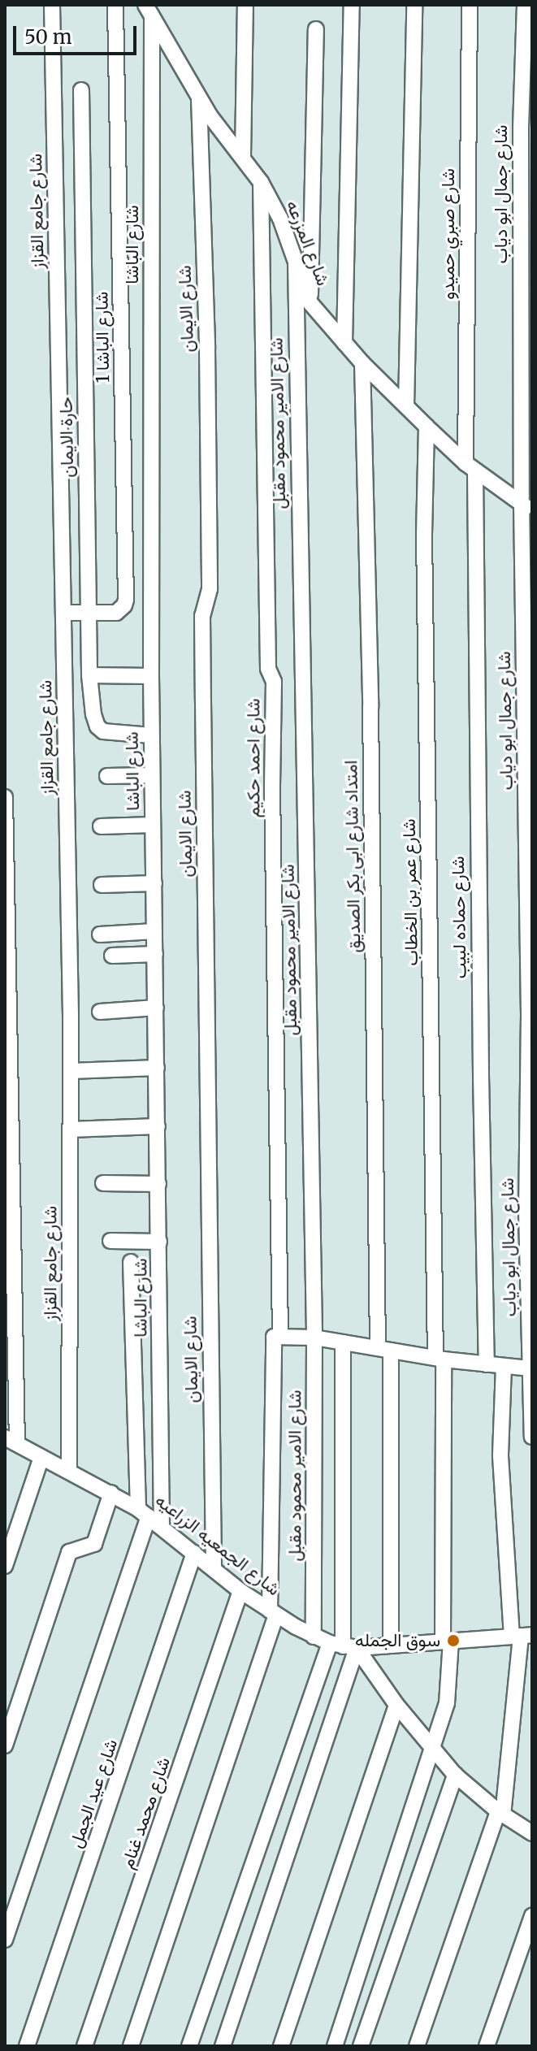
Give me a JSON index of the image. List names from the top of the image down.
{
  "streets": {
    "street": [
      "شارع جمال ابو دياب",
      "شارع جامع القزاز",
      "شارع صبري حميدو",
      "شارع المزرعه",
      "شارع الباشا",
      "شارع الايمان",
      "شارع الباشا 1",
      "شارع الامير محمود مقبل",
      "حارة الايمان",
      "شارع احمد حكيم",
      "امتداد شارع ابى بكر الصديق",
      "شارع عمر بن الخطاب",
      "شارع حماده لبيب",
      "شارع الجمعيه الزراعيه",
      "شارع عيد الجمل",
      "شارع محمد غنام"
    ]
  },
  "crossings": [
    ["شارع جمال ابو دياب", "شارع المزرعه"],
    ["شارع جامع القزاز", "شارع الباشا 1"],
    ["شارع جامع القزاز", "شارع الجمعيه الزراعيه"],
    ["شارع صبري حميدو", "شارع المزرعه"],
    ["شارع صبري حميدو", "شارع حماده لبيب"],
    ["شارع المزرعه", "شارع الباشا"],
    ["شارع المزرعه", "شارع الايمان"],
    ["شارع المزرعه", "شارع الامير محمود مقبل"],
    ["شارع المزرعه", "شارع احمد حكيم"],
    ["شارع المزرعه", "امتداد شارع ابى بكر الصديق"],
    ["شارع المزرعه", "شارع عمر بن الخطاب"],
    ["شارع المزرعه", "شارع حماده لبيب"],
    ["شارع الباشا", "حارة الايمان"],
    ["شارع الباشا", "شارع الجمعيه الزراعيه"],
    ["شارع الايمان", "شارع الجمعيه الزراعيه"],
    ["شارع الباشا 1", "حارة الايمان"],
    ["شارع الامير محمود مقبل", "شارع الجمعيه الزراعيه"],
    ["شارع احمد حكيم", "شارع الجمعيه الزراعيه"],
    ["امتداد شارع ابى بكر الصديق", "شارع الجمعيه الزراعيه"],
    ["شارع عمر بن الخطاب", "شارع الجمعيه الزراعيه"],
    ["شارع الجمعيه الزراعيه", "شارع عيد الجمل"],
    ["شارع الجمعيه الزراعيه", "شارع محمد غنام"]
  ],
  "places": ["سوق الجمله"],
  "scale_bar": "50 m"
}
